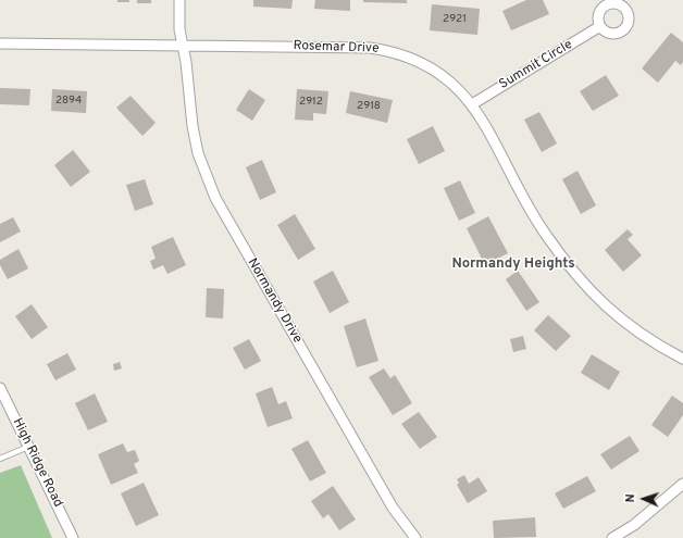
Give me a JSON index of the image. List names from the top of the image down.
{
  "streets": {
    "street": [
      "Rosemar Drive",
      "Summit Circle",
      "Normandy Drive",
      "High Ridge Road"
    ]
  },
  "crossings": [
    ["Rosemar Drive", "Summit Circle"],
    ["Rosemar Drive", "Normandy Drive"]
  ],
  "districts": ["Normandy Heights"],
  "house_numbers": [
    "2921",
    "2894",
    "2912",
    "2918"
  ],
  "north": "left"
}
